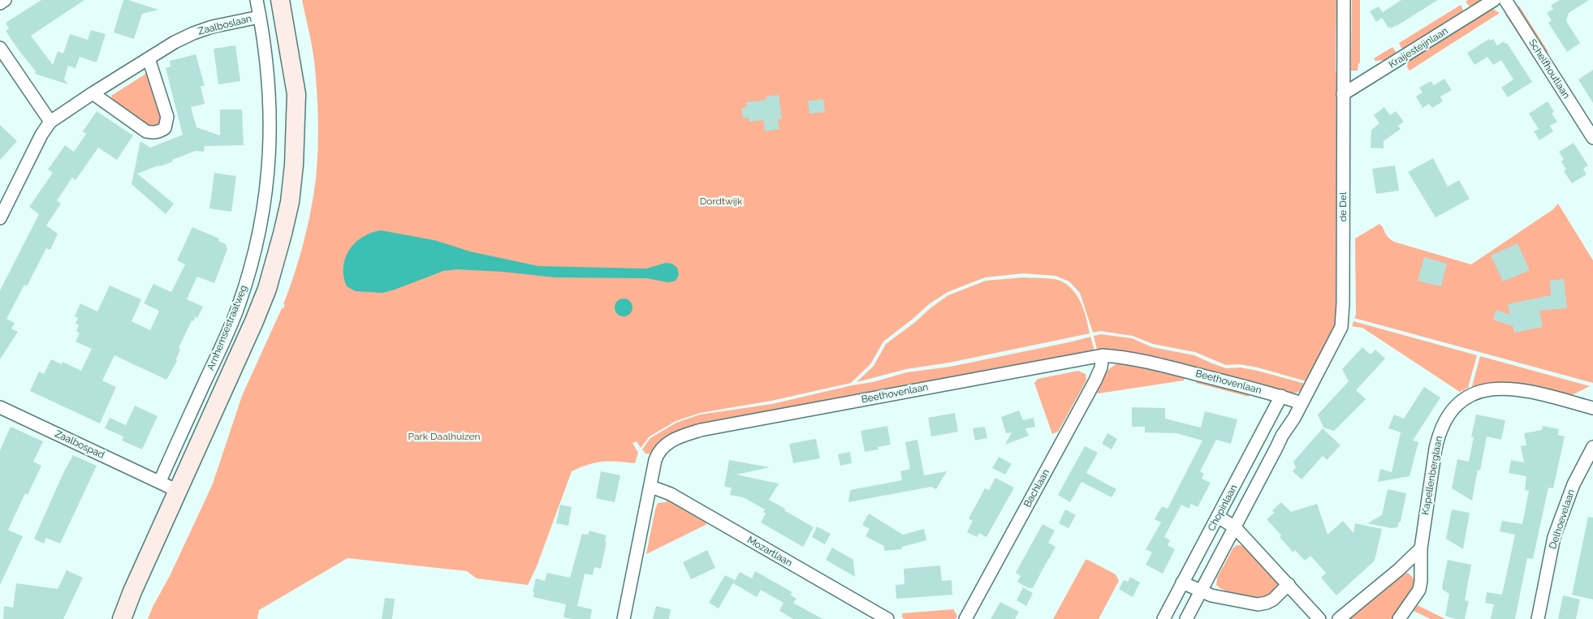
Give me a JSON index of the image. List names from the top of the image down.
{
  "streets": {
    "main road": ["Arnhemsestraatweg"],
    "street": [
      "Zaalboslaan",
      "Kraijesteijnlaan",
      "Schelfhoutlaan",
      "de Del",
      "Beethovenlaan",
      "Zaalbospad",
      "Kapellenberglaan",
      "Bachlaan",
      "Chopinlaan",
      "Delhoevelaan",
      "Mozartlaan"
    ]
  },
  "crossings": [
    ["Zaalboslaan", "Arnhemsestraatweg"],
    ["Kraijesteijnlaan", "de Del"],
    ["de Del", "Beethovenlaan"],
    ["Arnhemsestraatweg", "Zaalbospad"],
    ["Beethovenlaan", "Bachlaan"],
    ["Beethovenlaan", "Chopinlaan"],
    ["Beethovenlaan", "Mozartlaan"]
  ],
  "parks": ["Dordtwijk", "Park Daalhuizen"]
}
